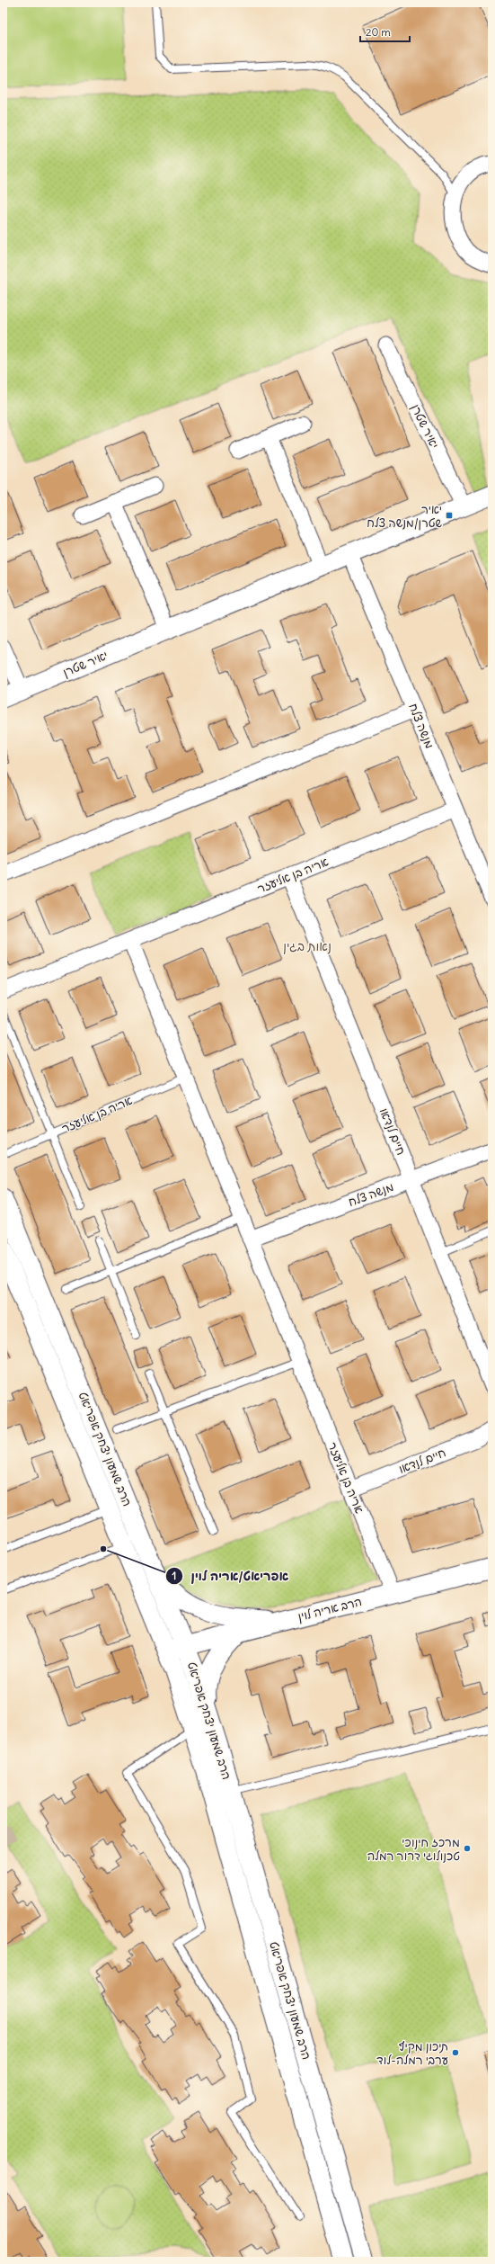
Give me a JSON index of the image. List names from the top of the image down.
{
  "streets": {
    "street": [
      "יאיר שטרן",
      "מנשה צלח",
      "אריה בן אליעזר",
      "חיים לנדאו",
      "הרב שמעון יצחק אפריאט",
      "הרב אריה לוין"
    ]
  },
  "crossings": [
    ["יאיר שטרן", "מנשה צלח"],
    ["מנשה צלח", "אריה בן אליעזר"],
    ["מנשה צלח", "חיים לנדאו"],
    ["אריה בן אליעזר", "חיים לנדאו"],
    ["אריה בן אליעזר", "הרב אריה לוין"],
    ["הרב שמעון יצחק אפריאט", "הרב אריה לוין"]
  ],
  "districts": ["נאות בגין"],
  "places": {
    "transit": ["יאיר שטרן/מנשה צלח"],
    "other": ["אפריאט/אריה לוין", "מרכז חינוכי טכנולוגי דרור רמלה", "תיכון מקיף ערבי רמלה-לוד"]
  },
  "scale_bar": "20 m"
}
